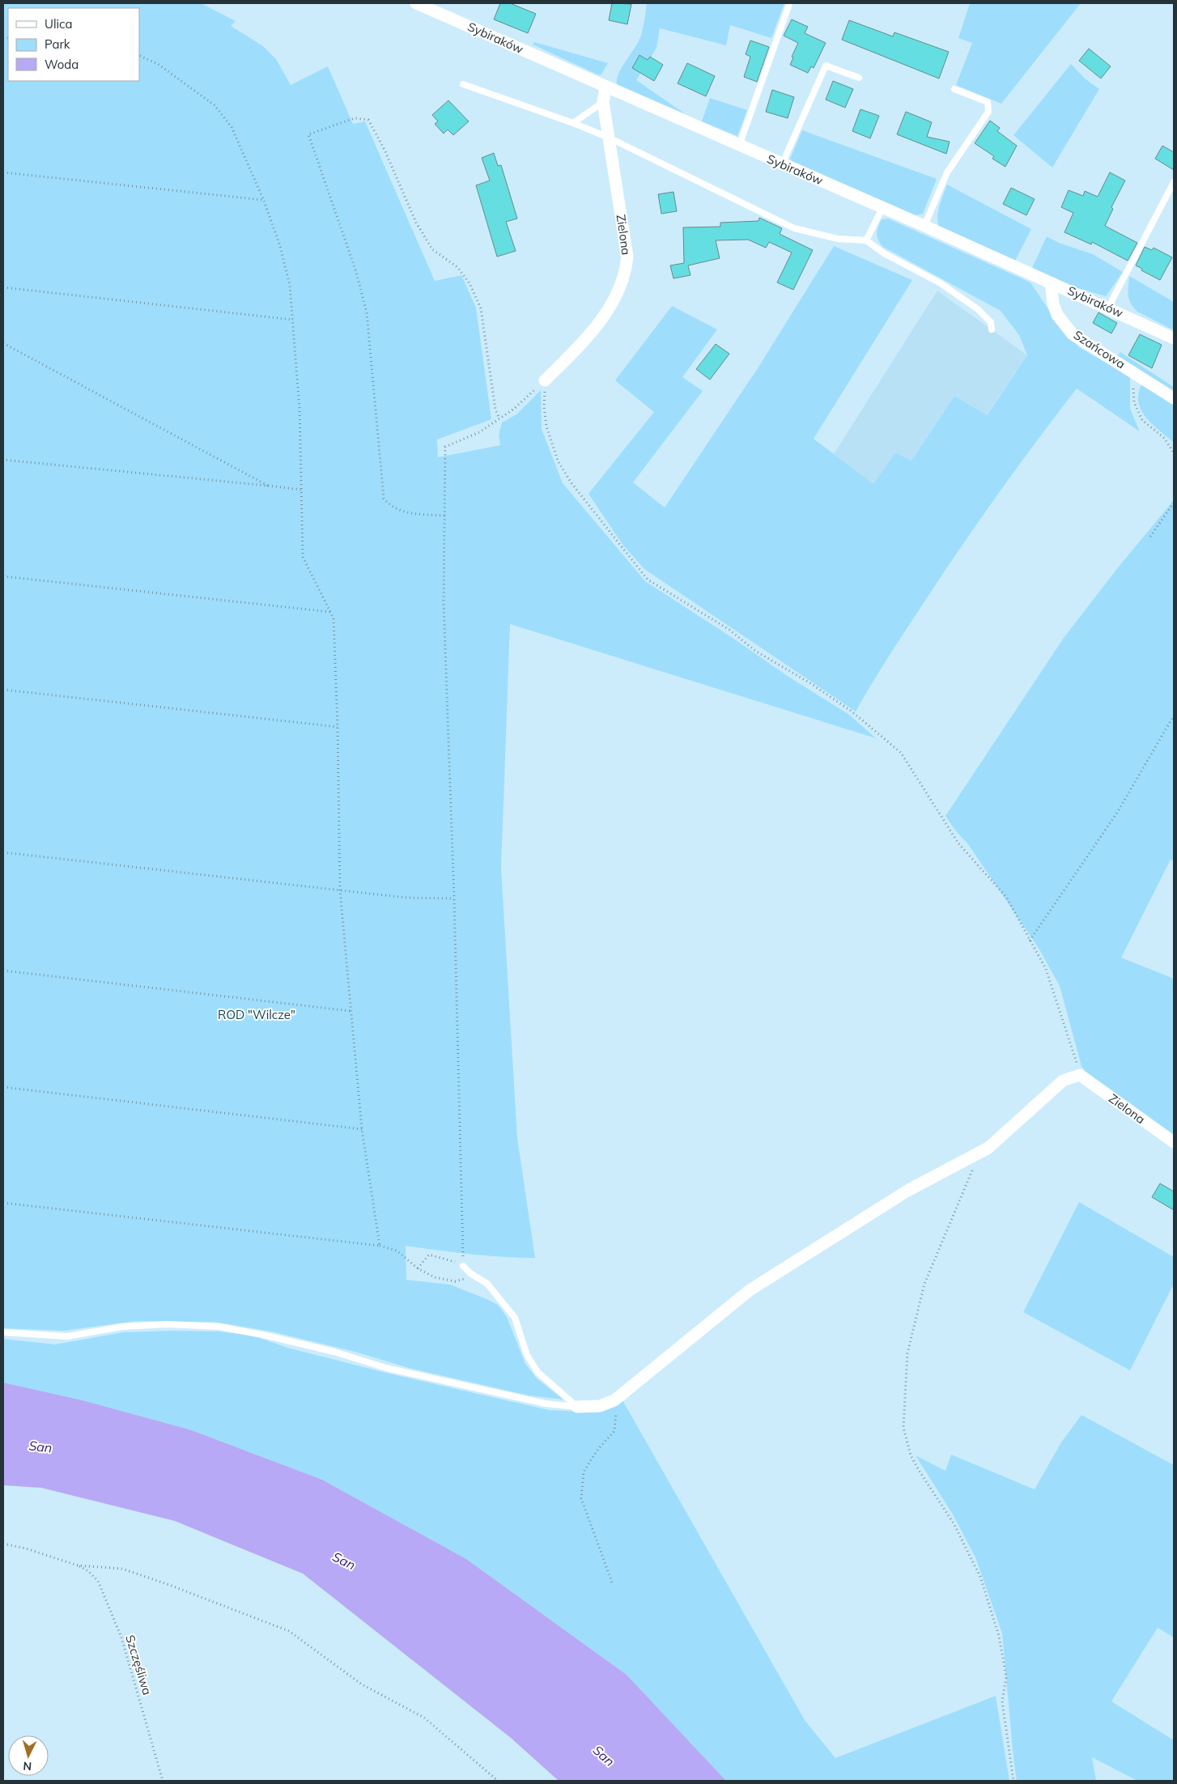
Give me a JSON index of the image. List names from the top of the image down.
{
  "streets": {
    "street": ["Sybiraków", "Zielona", "Szańcowa"],
    "path": ["Szczęśliwa"]
  },
  "crossings": [
    ["Sybiraków", "Zielona"],
    ["Sybiraków", "Szańcowa"]
  ],
  "water": ["San"],
  "parks": ["ROD \"Wilcze\""],
  "legend": ["Ulica", "Park", "Woda"],
  "north": "bottom"
}
